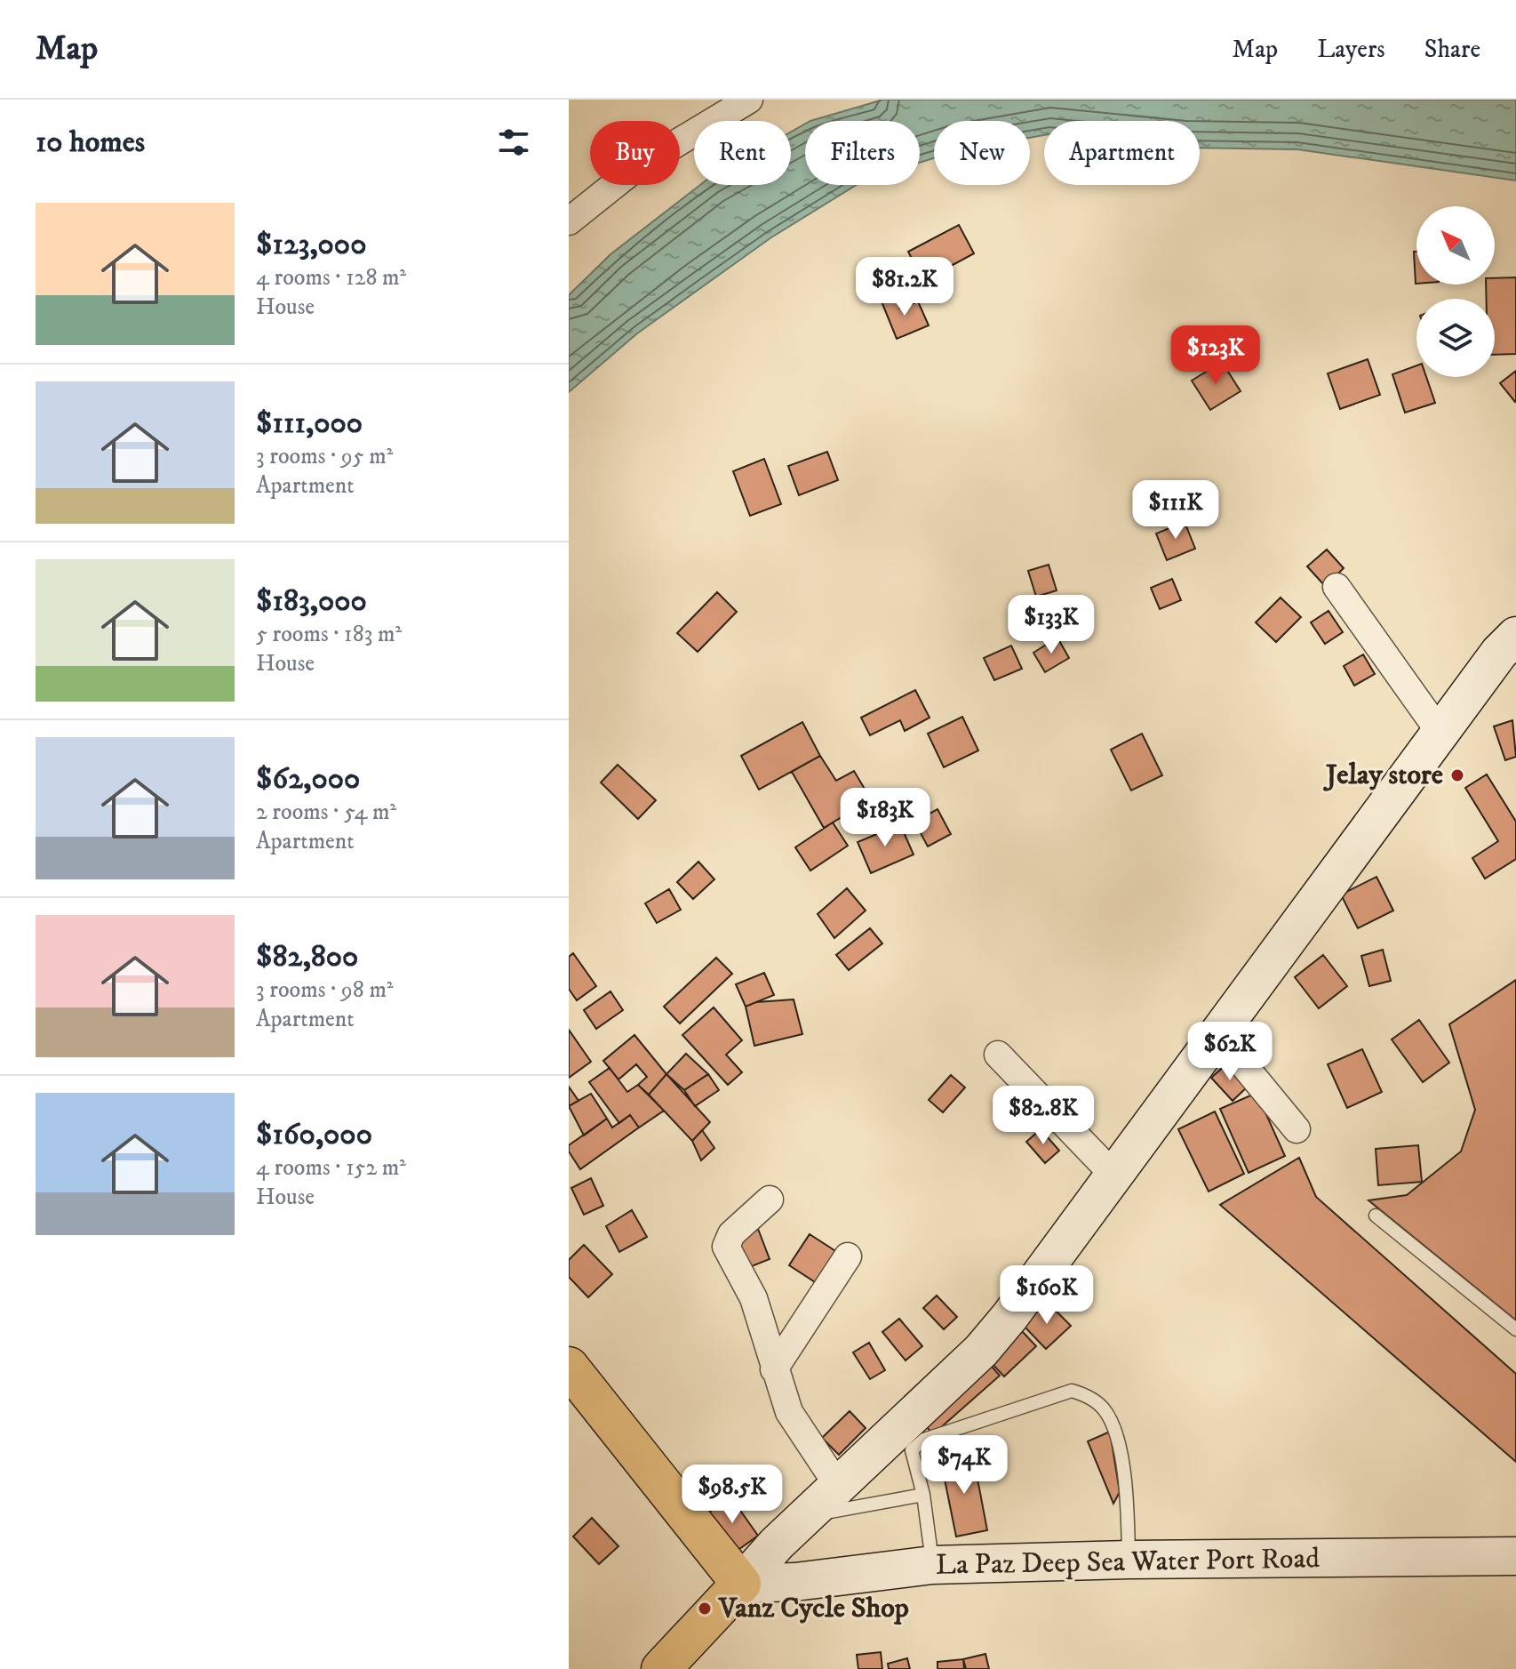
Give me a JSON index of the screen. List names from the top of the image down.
{
  "streets": {
    "street": ["La Paz Deep Sea Water Port Road"]
  },
  "places": ["Jelay store", "Vanz Cycle Shop"],
  "north": "top left",
  "page": {
    "header": "Map",
    "nav": ["Map", "Layers", "Share"],
    "heading": "10 homes",
    "chip": [
      "Buy",
      "Rent",
      "Filters",
      "New",
      "Apartment"
    ],
    "list": [
      {
        "name": "$123,000",
        "note": "4 rooms · 128 m² · House"
      },
      {
        "name": "$111,000",
        "note": "3 rooms · 95 m² · Apartment"
      },
      {
        "name": "$183,000",
        "note": "5 rooms · 183 m² · House"
      },
      {
        "name": "$62,000",
        "note": "2 rooms · 54 m² · Apartment"
      },
      {
        "name": "$82,800",
        "note": "3 rooms · 98 m² · Apartment"
      },
      {
        "name": "$160,000",
        "note": "4 rooms · 152 m² · House"
      }
    ],
    "price": [
      "$81.2K",
      "$123K",
      "$111K",
      "$133K",
      "$183K",
      "$62K",
      "$82.8K",
      "$160K",
      "$74K",
      "$98.5K"
    ]
  }
}
